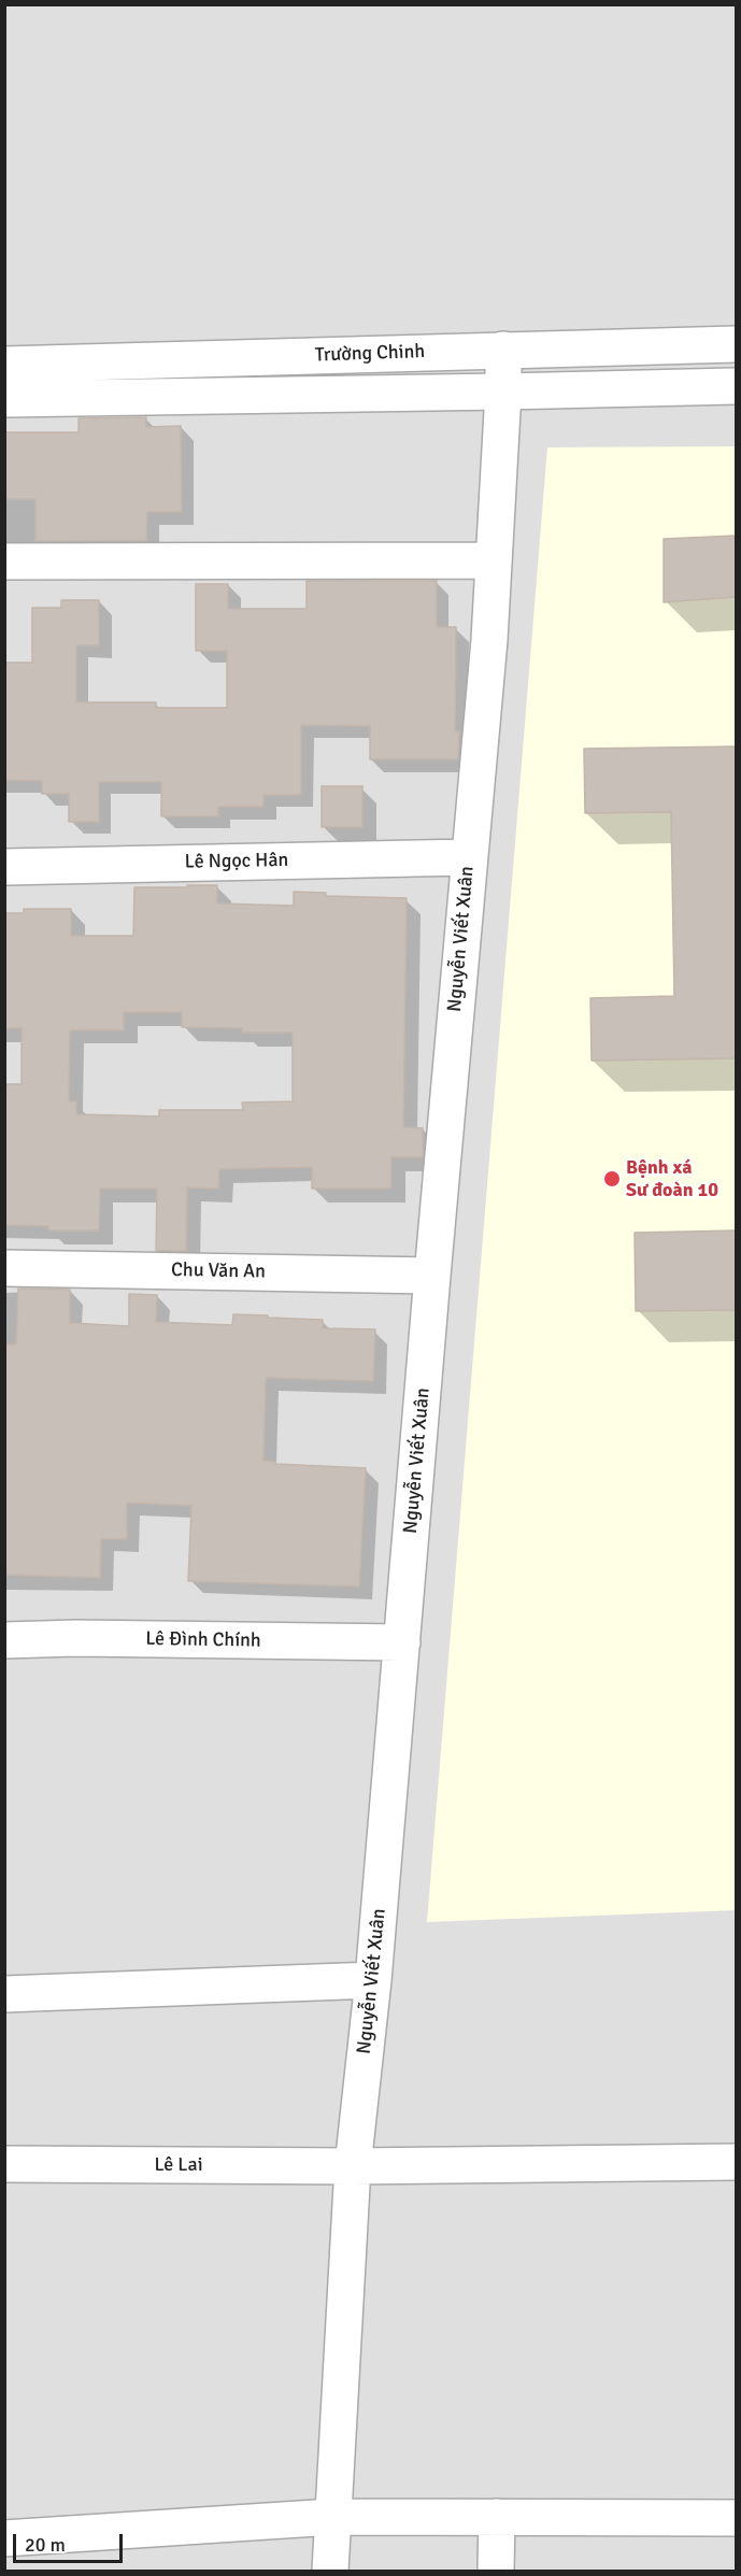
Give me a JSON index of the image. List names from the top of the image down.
{
  "streets": {
    "street": [
      "Trường Chinh",
      "Lê Ngọc Hân",
      "Nguyễn Viết Xuân",
      "Chu Văn An",
      "Lê Đình Chính",
      "Lê Lai"
    ]
  },
  "crossings": [
    ["Trường Chinh", "Nguyễn Viết Xuân"],
    ["Lê Ngọc Hân", "Nguyễn Viết Xuân"],
    ["Nguyễn Viết Xuân", "Chu Văn An"],
    ["Nguyễn Viết Xuân", "Lê Đình Chính"],
    ["Nguyễn Viết Xuân", "Lê Lai"]
  ],
  "places": ["Bệnh xá Sư đoàn 10"],
  "scale_bar": "20 m"
}
